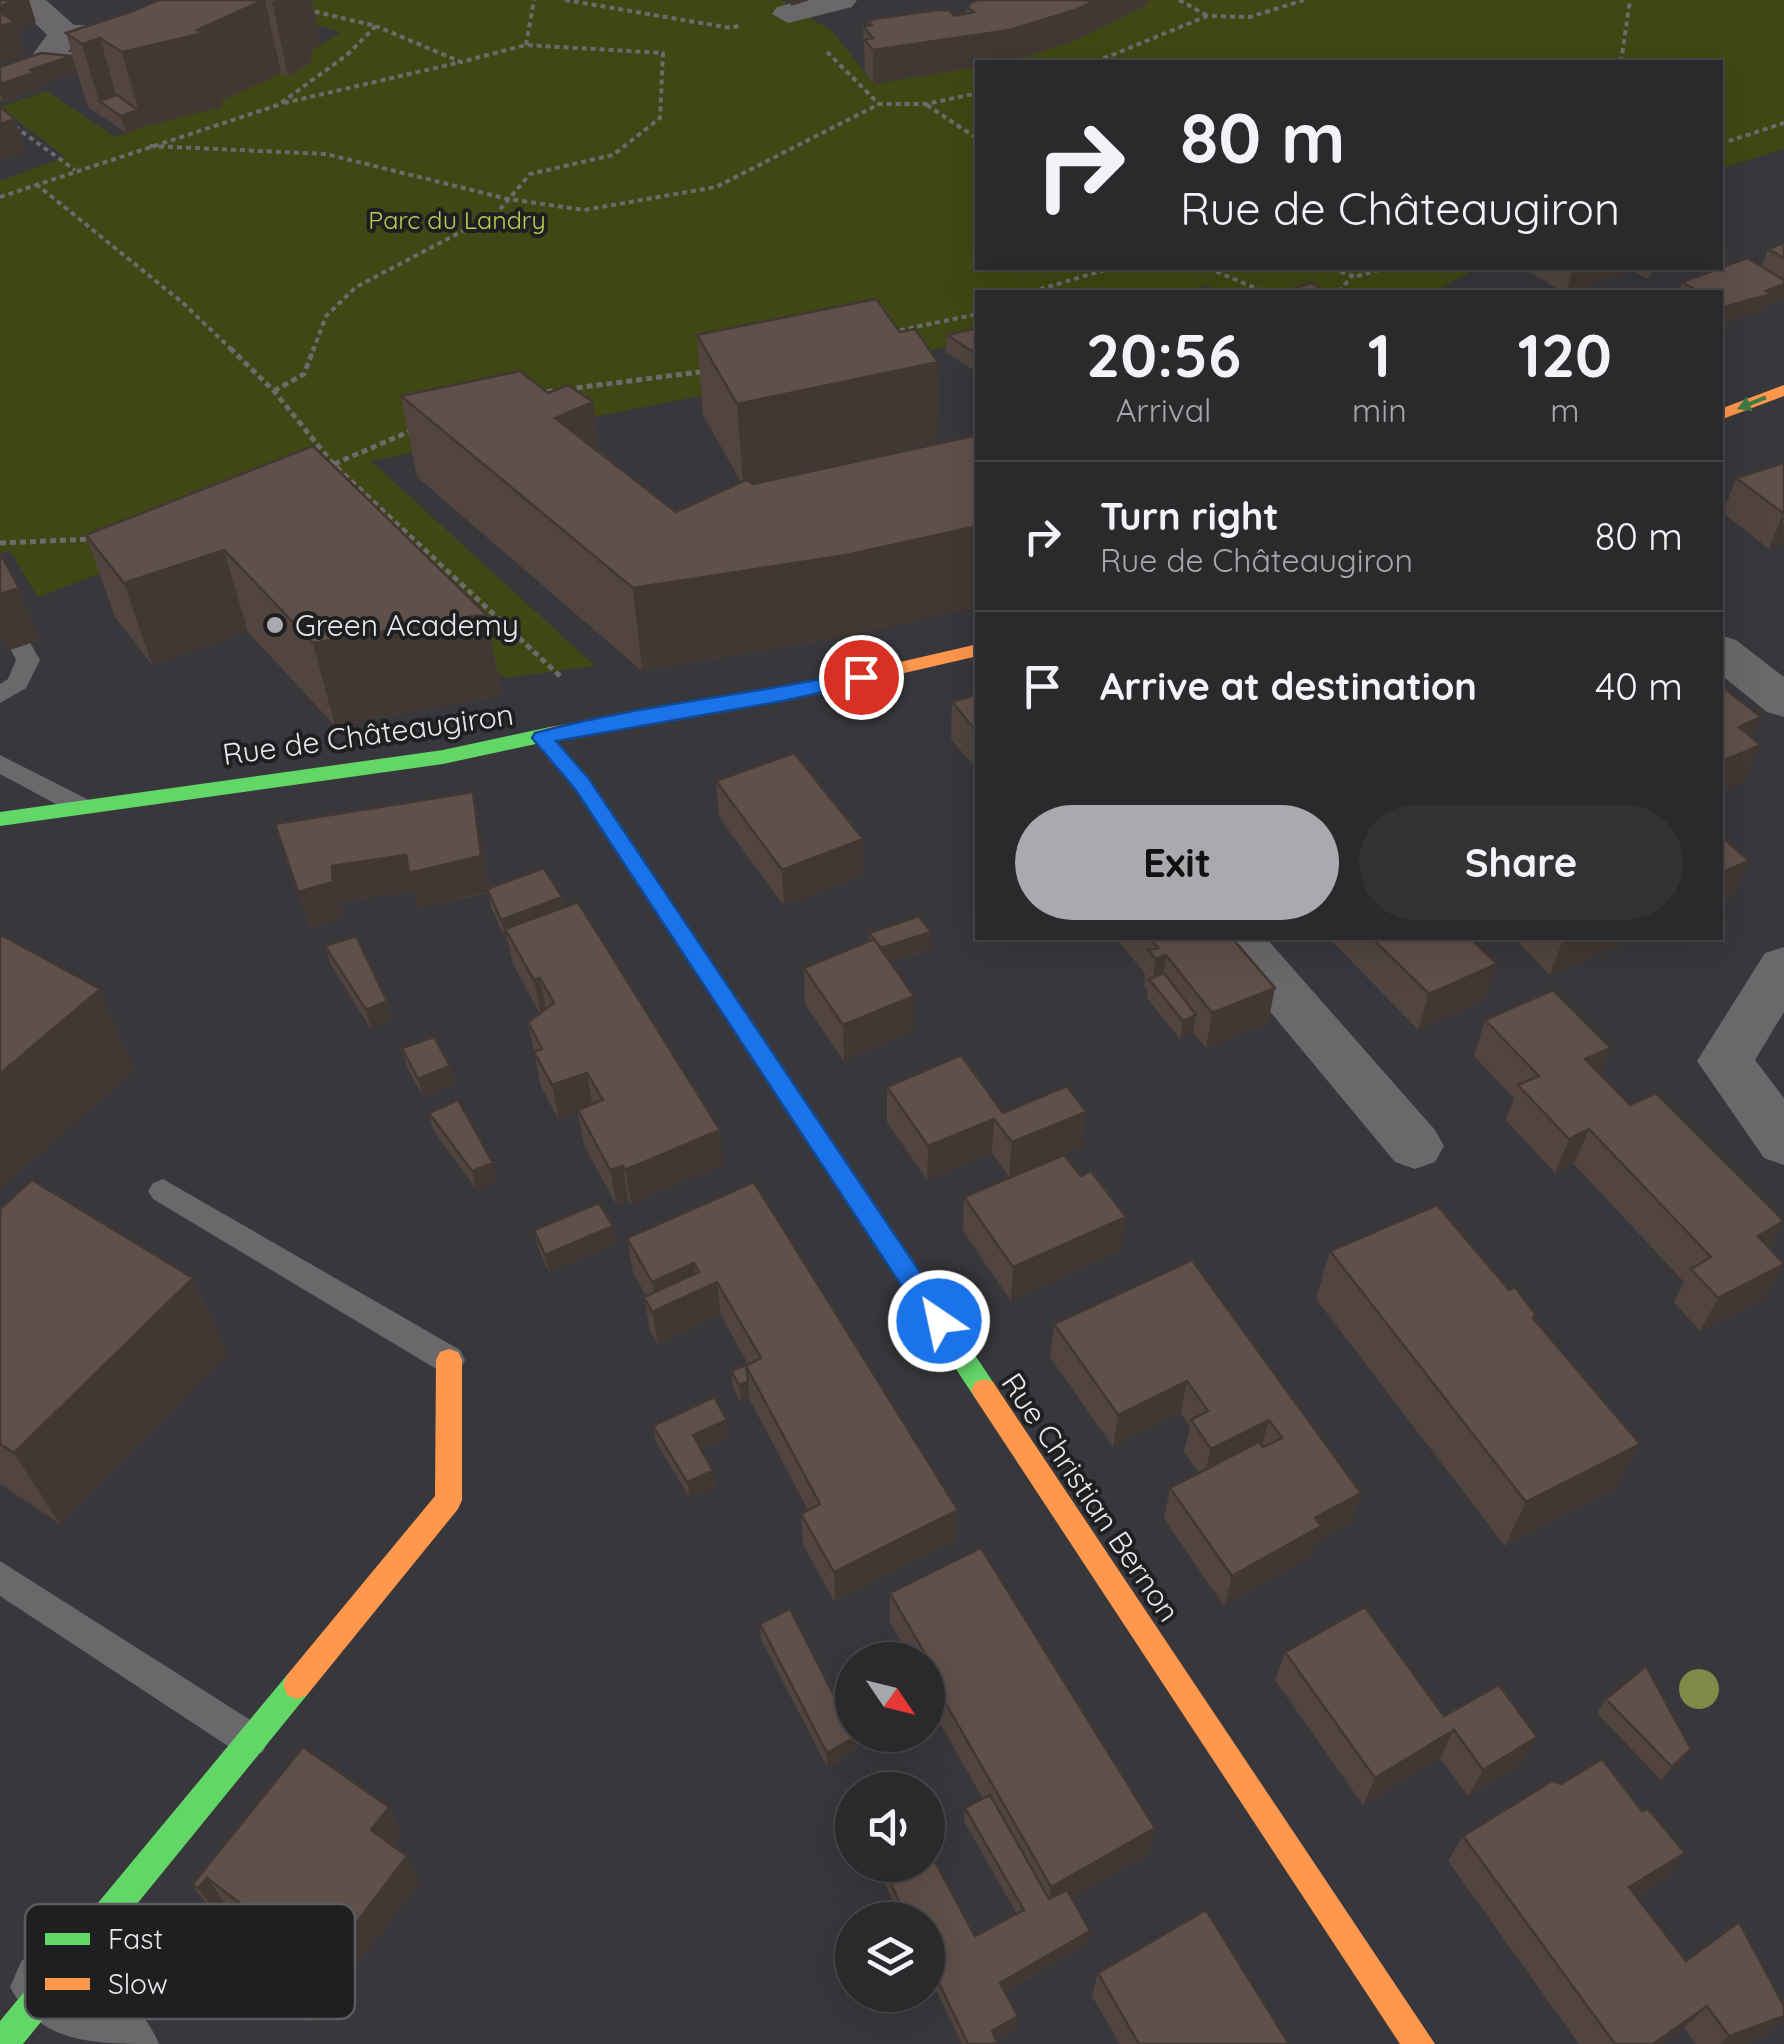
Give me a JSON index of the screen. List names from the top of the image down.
{
  "streets": {
    "street": ["Rue de Châteaugiron", "Rue Christian Bernon"]
  },
  "crossings": [
    ["Rue de Châteaugiron", "Rue Christian Bernon"]
  ],
  "parks": ["Parc du Landry"],
  "places": ["Green Academy"],
  "legend": ["Fast", "Slow"],
  "north": "bottom right",
  "page": {
    "turn": ["80 m", "Rue de Châteaugiron"],
    "eta": [
      "20:56",
      "Arrival",
      "1",
      "min",
      "120",
      "m"
    ],
    "list": [
      {
        "name": "Turn right",
        "note": "Rue de Châteaugiron",
        "value": "80 m"
      },
      {
        "name": "Arrive at destination",
        "value": "40 m"
      }
    ],
    "buttons": ["Exit", "Share"]
  }
}
